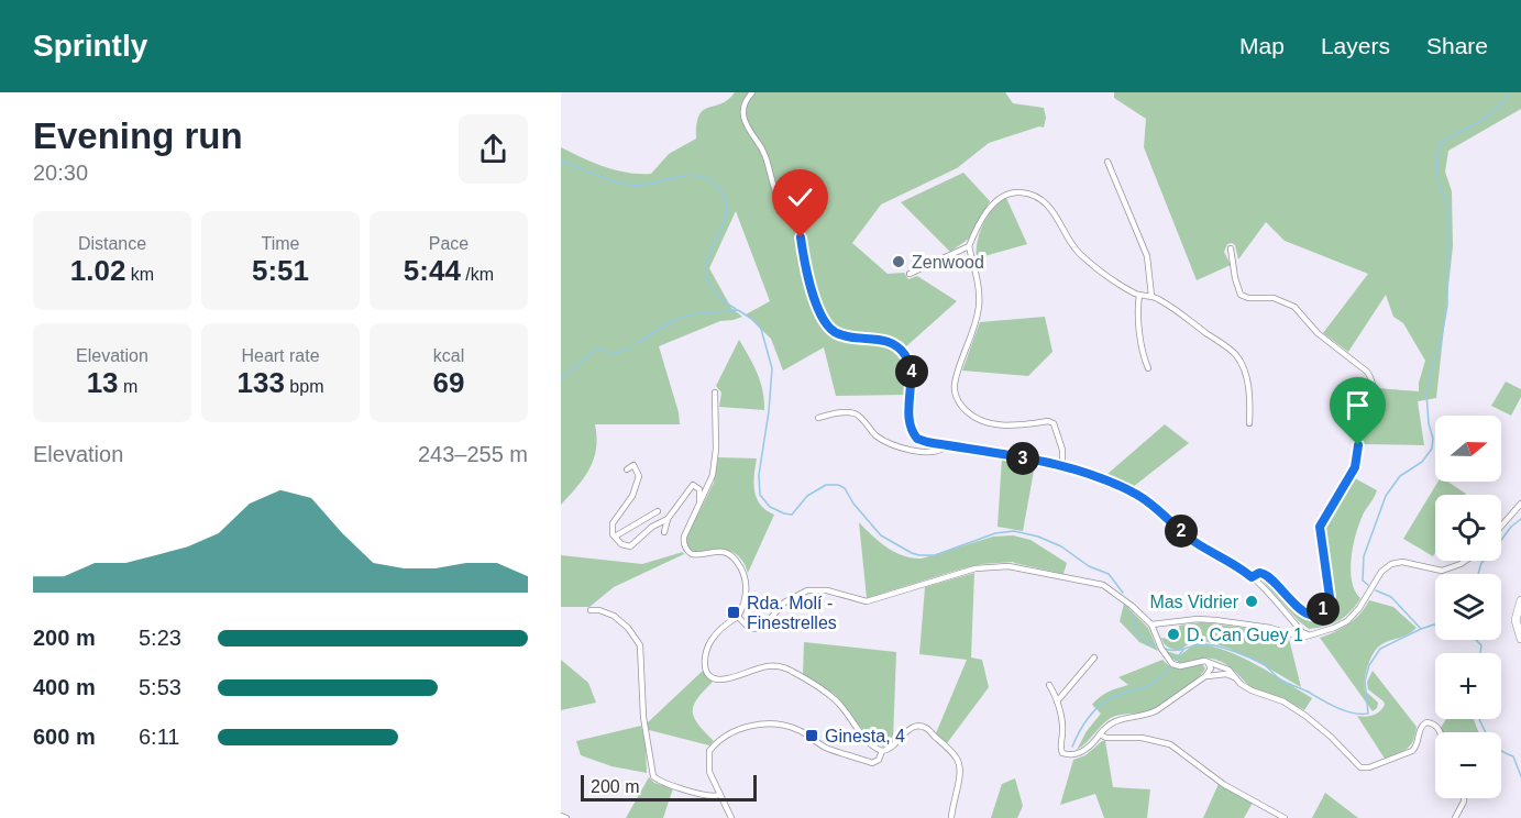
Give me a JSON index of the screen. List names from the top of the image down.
{
  "places": {
    "other": ["Zenwood", "Mas Vidrier", "D. Can Guey 1"],
    "transit": ["Rda. Molí - Finestrelles", "Ginesta, 4"]
  },
  "scale_bar": "200 m",
  "north": "right",
  "page": {
    "header": "Sprintly",
    "nav": ["Map", "Layers", "Share"],
    "heading": ["Evening run", "20:30"],
    "stats": [
      ["Distance", "1.02 km"],
      ["Time", "5:51"],
      ["Pace", "5:44 /km"],
      ["Elevation", "13 m"],
      ["Heart rate", "133 bpm"],
      ["kcal", "69"]
    ],
    "pins": [
      "4",
      "3",
      "2",
      "1"
    ],
    "map_buttons": ["+", "−"],
    "chart": ["Elevation", "243–255 m"],
    "list": [
      {
        "name": "200 m",
        "note": "5:23"
      },
      {
        "name": "400 m",
        "note": "5:53"
      },
      {
        "name": "600 m",
        "note": "6:11"
      }
    ],
    "scale": "200 m"
  }
}
